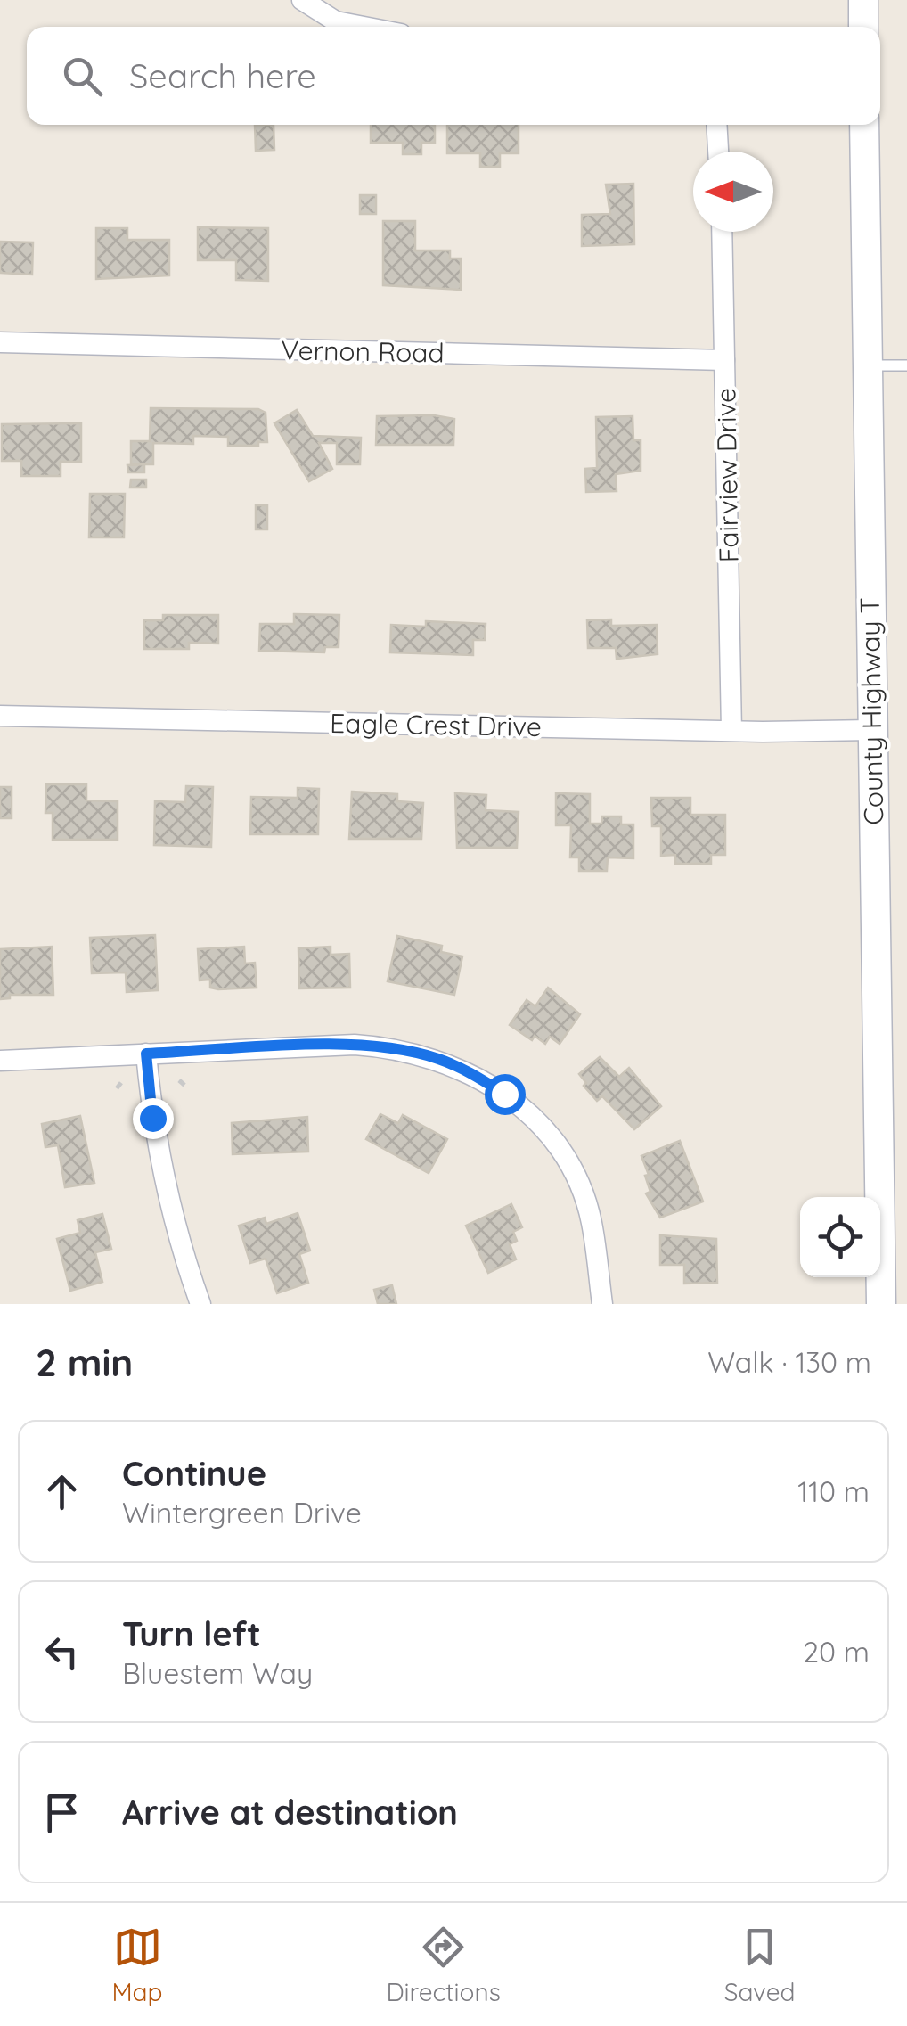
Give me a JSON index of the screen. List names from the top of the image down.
{
  "streets": {
    "main road": ["County Highway T"],
    "street": ["Vernon Road", "Fairview Drive", "Eagle Crest Drive"]
  },
  "crossings": [
    ["Vernon Road", "Fairview Drive"],
    ["Fairview Drive", "Eagle Crest Drive"],
    ["County Highway T", "Eagle Crest Drive"]
  ],
  "north": "left",
  "page": {
    "search": "Search here",
    "heading": ["2 min", "Walk · 130 m"],
    "list": [
      ["Continue", "Wintergreen Drive", "110 m"],
      ["Turn left", "Bluestem Way", "20 m"],
      "Arrive at destination"
    ],
    "nav": ["Map", "Directions", "Saved"]
  }
}
